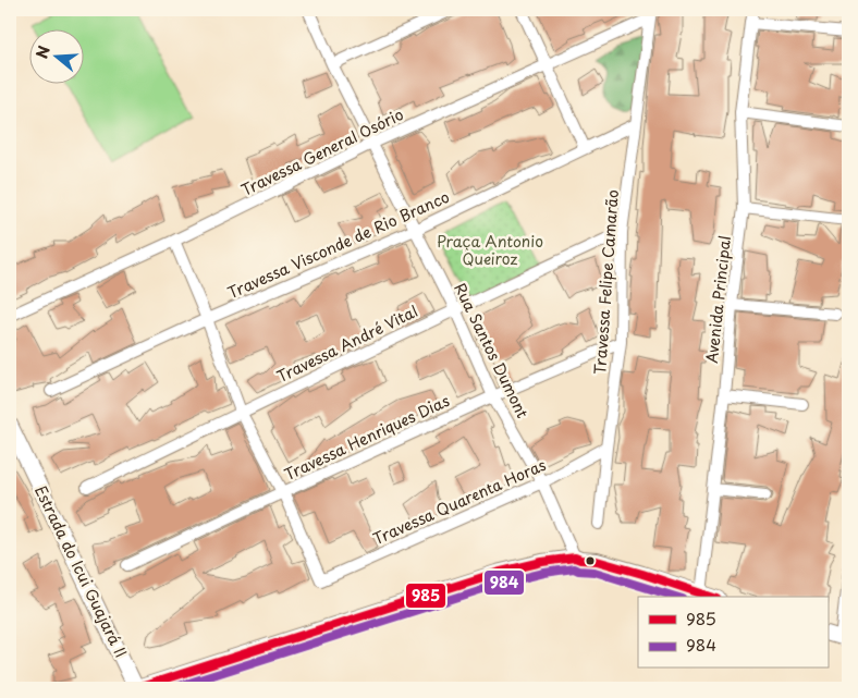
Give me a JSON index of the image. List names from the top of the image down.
{
  "streets": {
    "main road": ["Estrada do Icui Guajará II"],
    "street": [
      "Travessa General Osório",
      "Travessa Visconde de Rio Branco",
      "Travessa Felipe Camarão",
      "Avenida Principal",
      "Travessa André Vital",
      "Rua Santos Dumont",
      "Travessa Henriques Dias",
      "Travessa Quarenta Horas"
    ]
  },
  "crossings": [
    ["Travessa General Osório", "Travessa Felipe Camarão"],
    ["Travessa General Osório", "Rua Santos Dumont"],
    ["Travessa Visconde de Rio Branco", "Travessa Felipe Camarão"],
    ["Travessa Visconde de Rio Branco", "Rua Santos Dumont"],
    ["Travessa Felipe Camarão", "Travessa André Vital"],
    ["Travessa Felipe Camarão", "Travessa Henriques Dias"],
    ["Travessa Felipe Camarão", "Travessa Quarenta Horas"],
    ["Travessa André Vital", "Rua Santos Dumont"],
    ["Rua Santos Dumont", "Travessa Henriques Dias"],
    ["Rua Santos Dumont", "Travessa Quarenta Horas"],
    ["Travessa Henriques Dias", "Travessa Quarenta Horas"]
  ],
  "parks": ["Praça Antonio Queiroz"],
  "lines": ["transit line 985", "transit line 984"],
  "legend": ["985", "984"],
  "north": "left"
}
